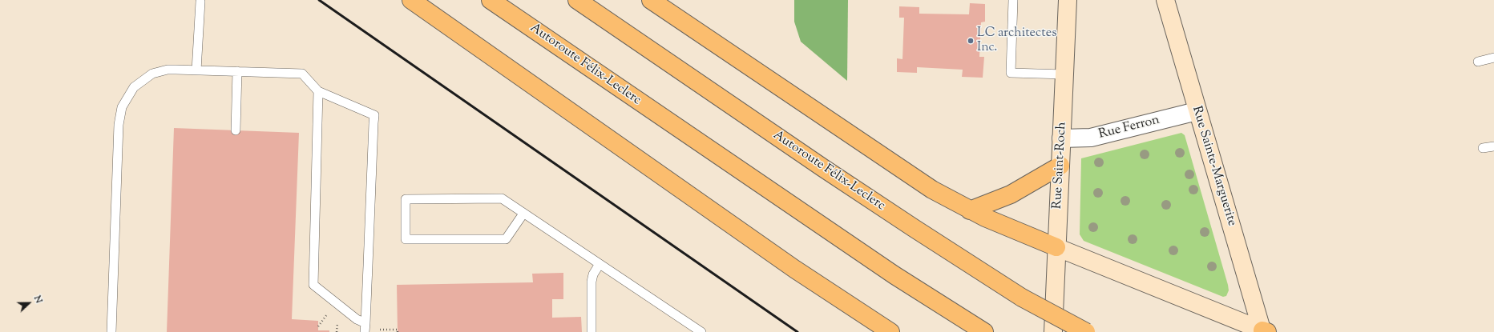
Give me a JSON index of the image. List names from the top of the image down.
{
  "streets": {
    "highway": ["Autoroute Félix-Leclerc"],
    "street": ["Rue Ferron", "Rue Saint-Roch", "Rue Sainte-Marguerite"]
  },
  "crossings": [
    ["Rue Ferron", "Rue Saint-Roch"],
    ["Rue Ferron", "Rue Sainte-Marguerite"]
  ],
  "places": ["LC architectes Inc."],
  "north": "right"
}
